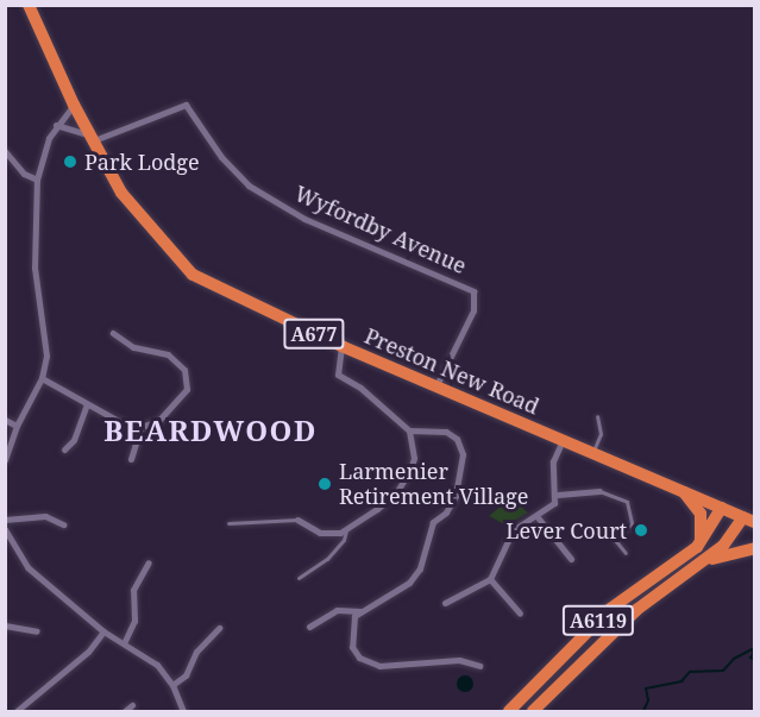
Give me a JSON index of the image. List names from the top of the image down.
{
  "streets": {
    "highway": ["A677", "Preston New Road", "A6119"],
    "street": ["Wyfordby Avenue"]
  },
  "crossings": [
    ["Wyfordby Avenue", "Preston New Road"],
    ["Preston New Road", "A6119"]
  ],
  "districts": ["BEARDWOOD"],
  "places": ["Park Lodge", "Larmenier Retirement Village", "Lever Court"]
}
